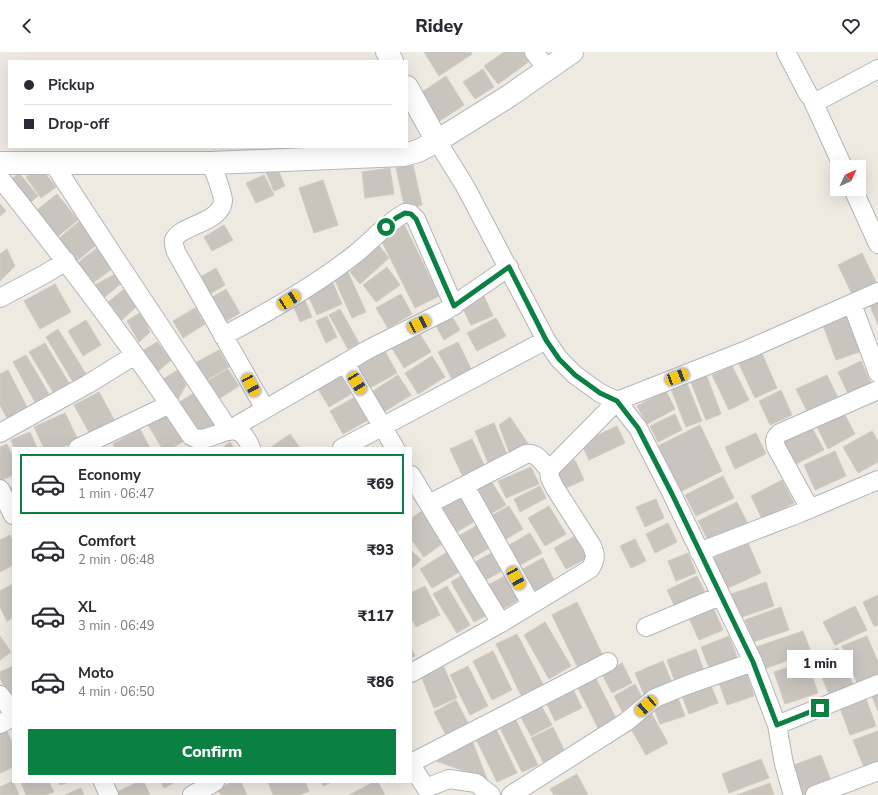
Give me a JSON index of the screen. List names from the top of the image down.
{
  "north": "top right",
  "page": {
    "header": "Ridey",
    "banner": ["Pickup", "Drop-off"],
    "list": [
      {
        "name": "Economy",
        "note": "1 min · 06:47",
        "value": "₹69"
      },
      {
        "name": "Comfort",
        "note": "2 min · 06:48",
        "value": "₹93"
      },
      {
        "name": "XL",
        "note": "3 min · 06:49",
        "value": "₹117"
      },
      {
        "name": "Moto",
        "note": "4 min · 06:50",
        "value": "₹86"
      }
    ],
    "bubble": "1 min",
    "buttons": "Confirm"
  }
}
